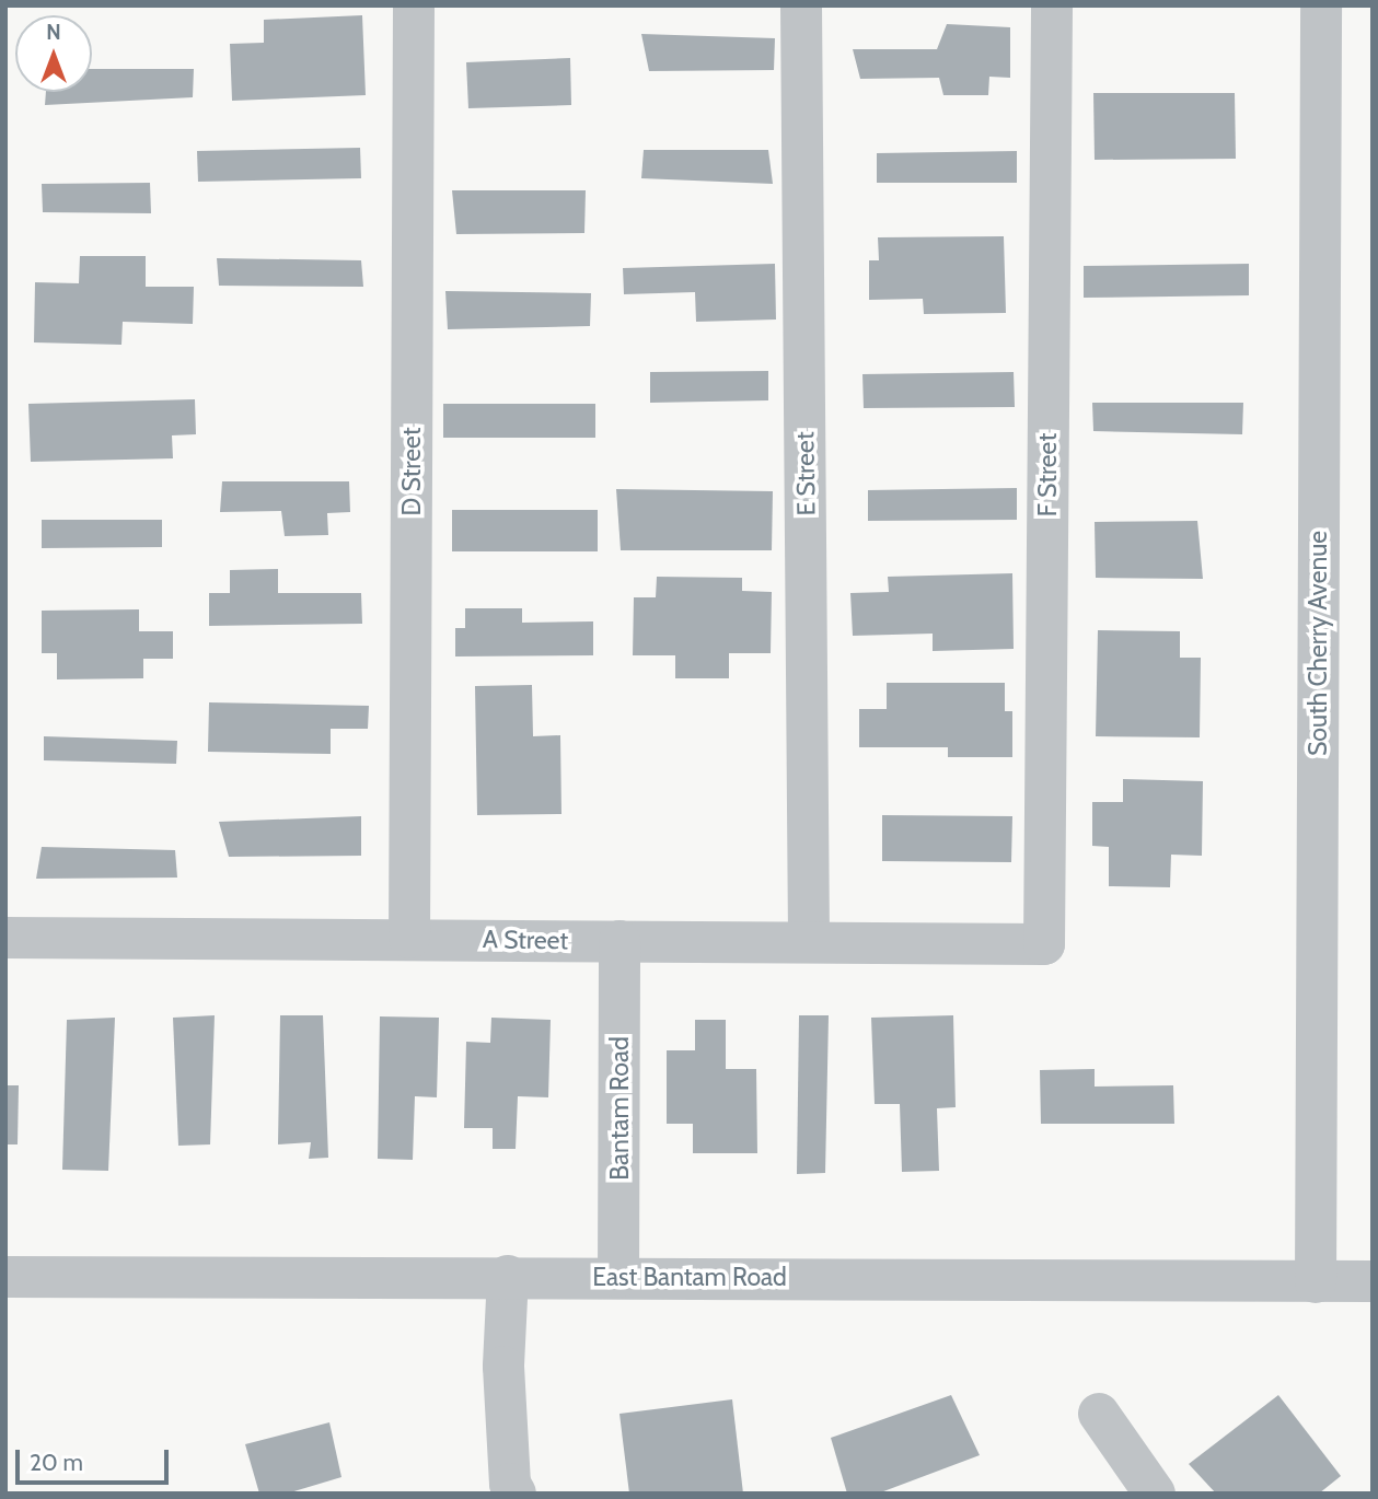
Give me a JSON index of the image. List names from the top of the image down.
{
  "streets": {
    "street": [
      "D Street",
      "E Street",
      "F Street",
      "South Cherry Avenue",
      "A Street",
      "Bantam Road",
      "East Bantam Road"
    ]
  },
  "crossings": [
    ["D Street", "A Street"],
    ["E Street", "A Street"],
    ["F Street", "A Street"],
    ["South Cherry Avenue", "East Bantam Road"],
    ["A Street", "Bantam Road"],
    ["Bantam Road", "East Bantam Road"]
  ],
  "scale_bar": "20 m",
  "north": "top"
}
